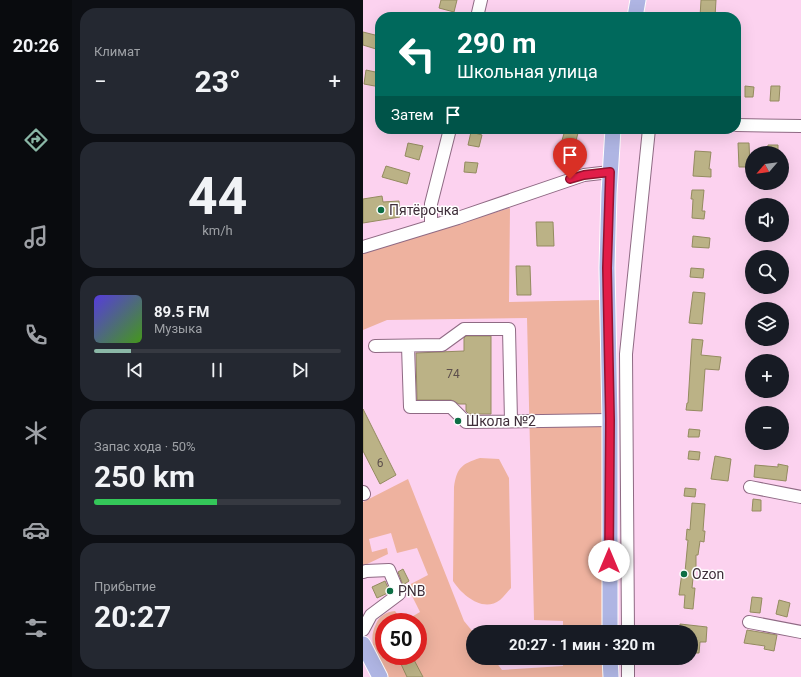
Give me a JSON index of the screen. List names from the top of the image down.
{
  "places": [
    "Пятёрочка",
    "Школа №2",
    "Ozon",
    "PNB"
  ],
  "house_numbers": ["74", "6"],
  "north": "bottom left",
  "page": {
    "tabs": "20:26",
    "tile": [
      "Климат",
      ["44", "km/h"],
      ["Запас хода · 50%", "250 km"],
      ["Прибытие", "20:27"]
    ],
    "turn": ["290 m", "Школьная улица"],
    "heat": ["−", "23°", "+"],
    "then": "Затем",
    "map_buttons": ["+", "−"],
    "song": ["89.5 FM", "Музыка"],
    "limit": "50",
    "trip": "20:27 · 1 мин · 320 m"
  }
}
